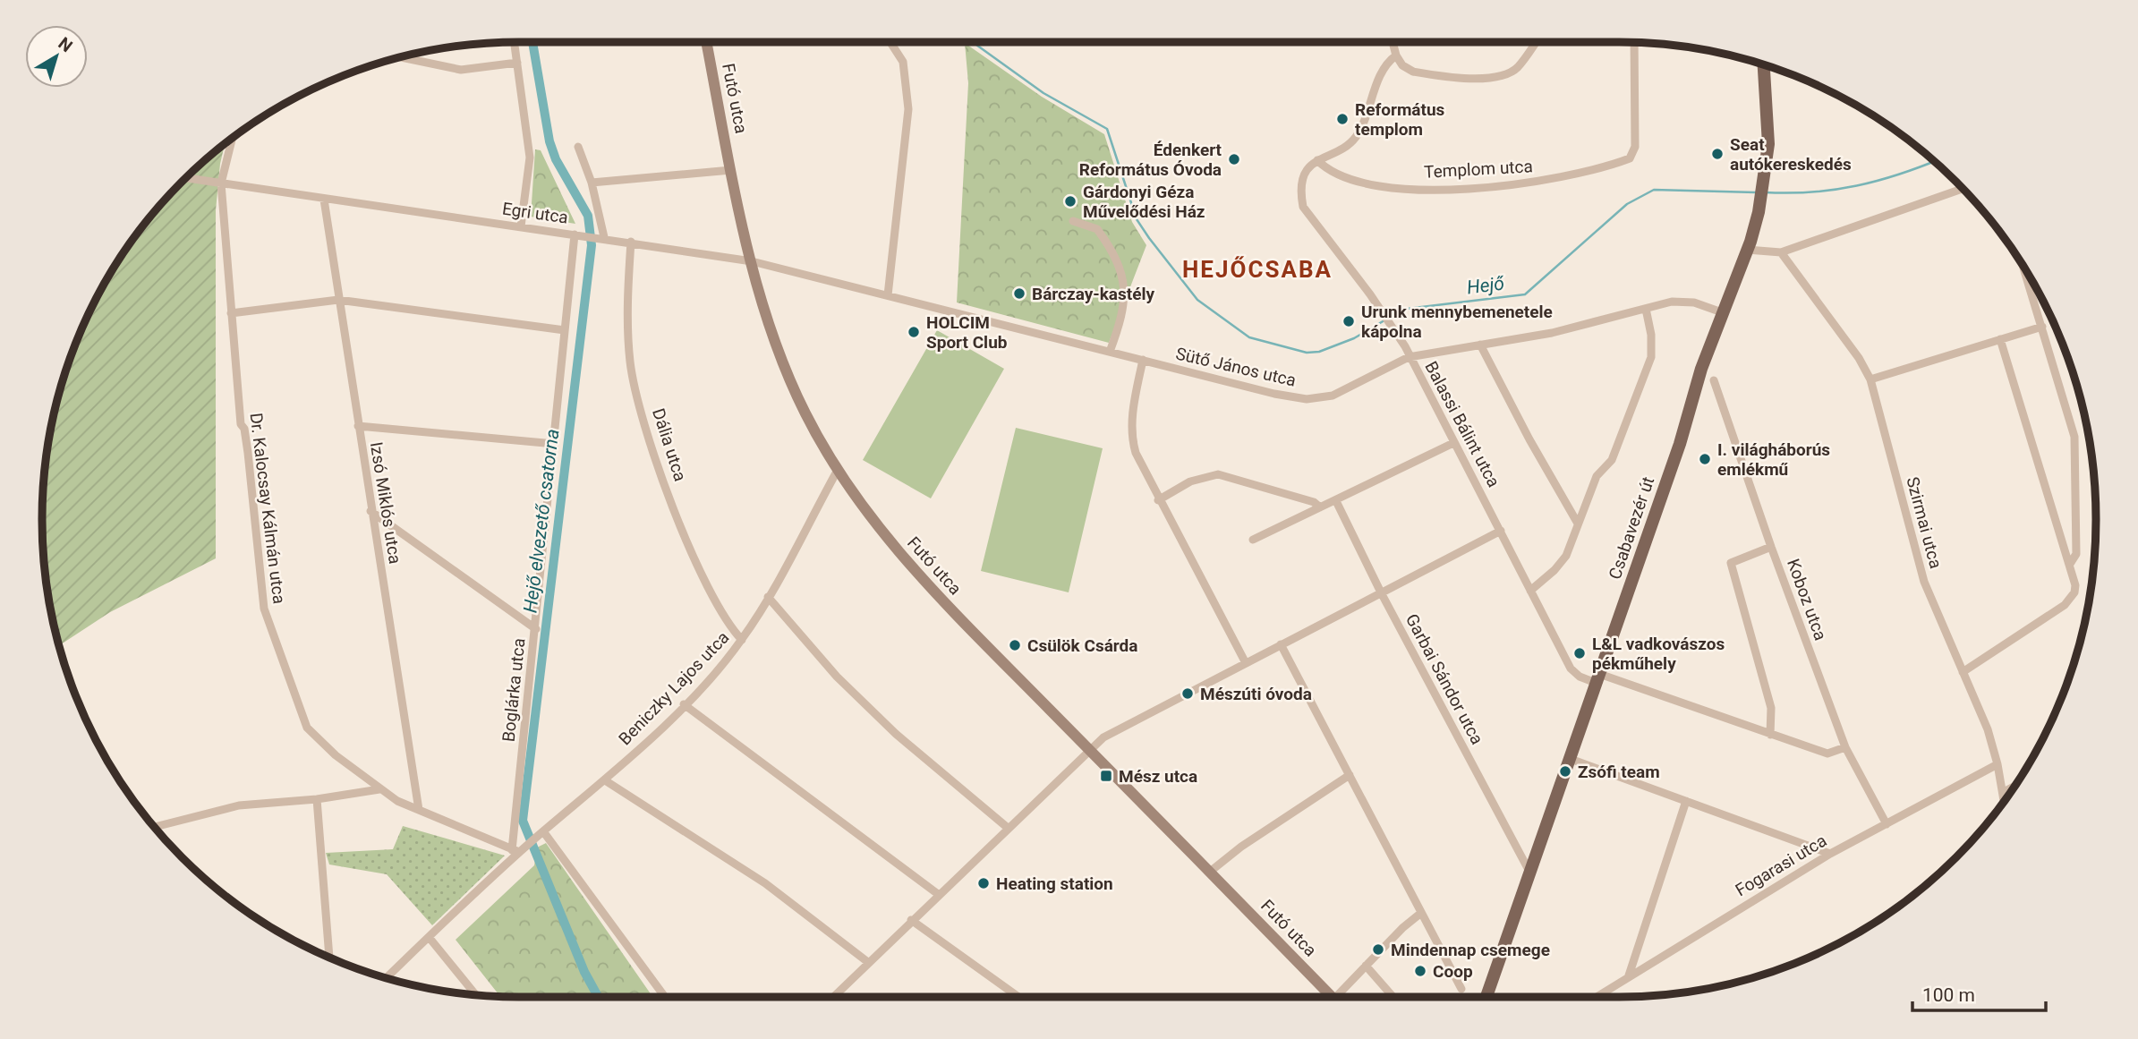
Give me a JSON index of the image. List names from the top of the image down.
{
  "streets": {
    "main road": ["Futó utca", "Csabavezér út"],
    "street": [
      "Templom utca",
      "Egri utca",
      "Sütő János utca",
      "Balassi Bálint utca",
      "Dália utca",
      "Izsó Miklós utca",
      "Dr. Kalocsay Kálmán utca",
      "Szirmai utca",
      "Koboz utca",
      "Garbai Sándor utca",
      "Beniczky Lajos utca",
      "Boglárka utca",
      "Fogarasi utca"
    ]
  },
  "crossings": [
    ["Futó utca", "Egri utca"],
    ["Futó utca", "Beniczky Lajos utca"],
    ["Templom utca", "Balassi Bálint utca"],
    ["Egri utca", "Sütő János utca"],
    ["Egri utca", "Dália utca"],
    ["Egri utca", "Izsó Miklós utca"],
    ["Egri utca", "Dr. Kalocsay Kálmán utca"],
    ["Egri utca", "Boglárka utca"],
    ["Sütő János utca", "Balassi Bálint utca"],
    ["Sütő János utca", "Csabavezér út"],
    ["Balassi Bálint utca", "Csabavezér út"],
    ["Balassi Bálint utca", "Koboz utca"],
    ["Dália utca", "Beniczky Lajos utca"],
    ["Izsó Miklós utca", "Dr. Kalocsay Kálmán utca"],
    ["Dr. Kalocsay Kálmán utca", "Beniczky Lajos utca"],
    ["Dr. Kalocsay Kálmán utca", "Boglárka utca"],
    ["Szirmai utca", "Fogarasi utca"],
    ["Csabavezér út", "Garbai Sándor utca"],
    ["Koboz utca", "Fogarasi utca"],
    ["Beniczky Lajos utca", "Boglárka utca"]
  ],
  "districts": ["HEJŐCSABA"],
  "water": ["Hejő", "Hejő elvezető csatorna"],
  "places": {
    "other": [
      "Református templom",
      "Seat autókereskedés",
      "Édenkert Református Óvoda",
      "Gárdonyi Géza Művelődési Ház",
      "Bárczay-kastély",
      "Urunk mennybemenetele kápolna",
      "HOLCIM Sport Club",
      "I. világháborús emlékmű",
      "Csülök Csárda",
      "L&L vadkovászos pékműhely",
      "Mészúti óvoda",
      "Zsófi team",
      "Heating station",
      "Mindennap csemege",
      "Coop"
    ],
    "transit": ["Mész utca"]
  },
  "scale_bar": "100 m",
  "north": "top right"
}
